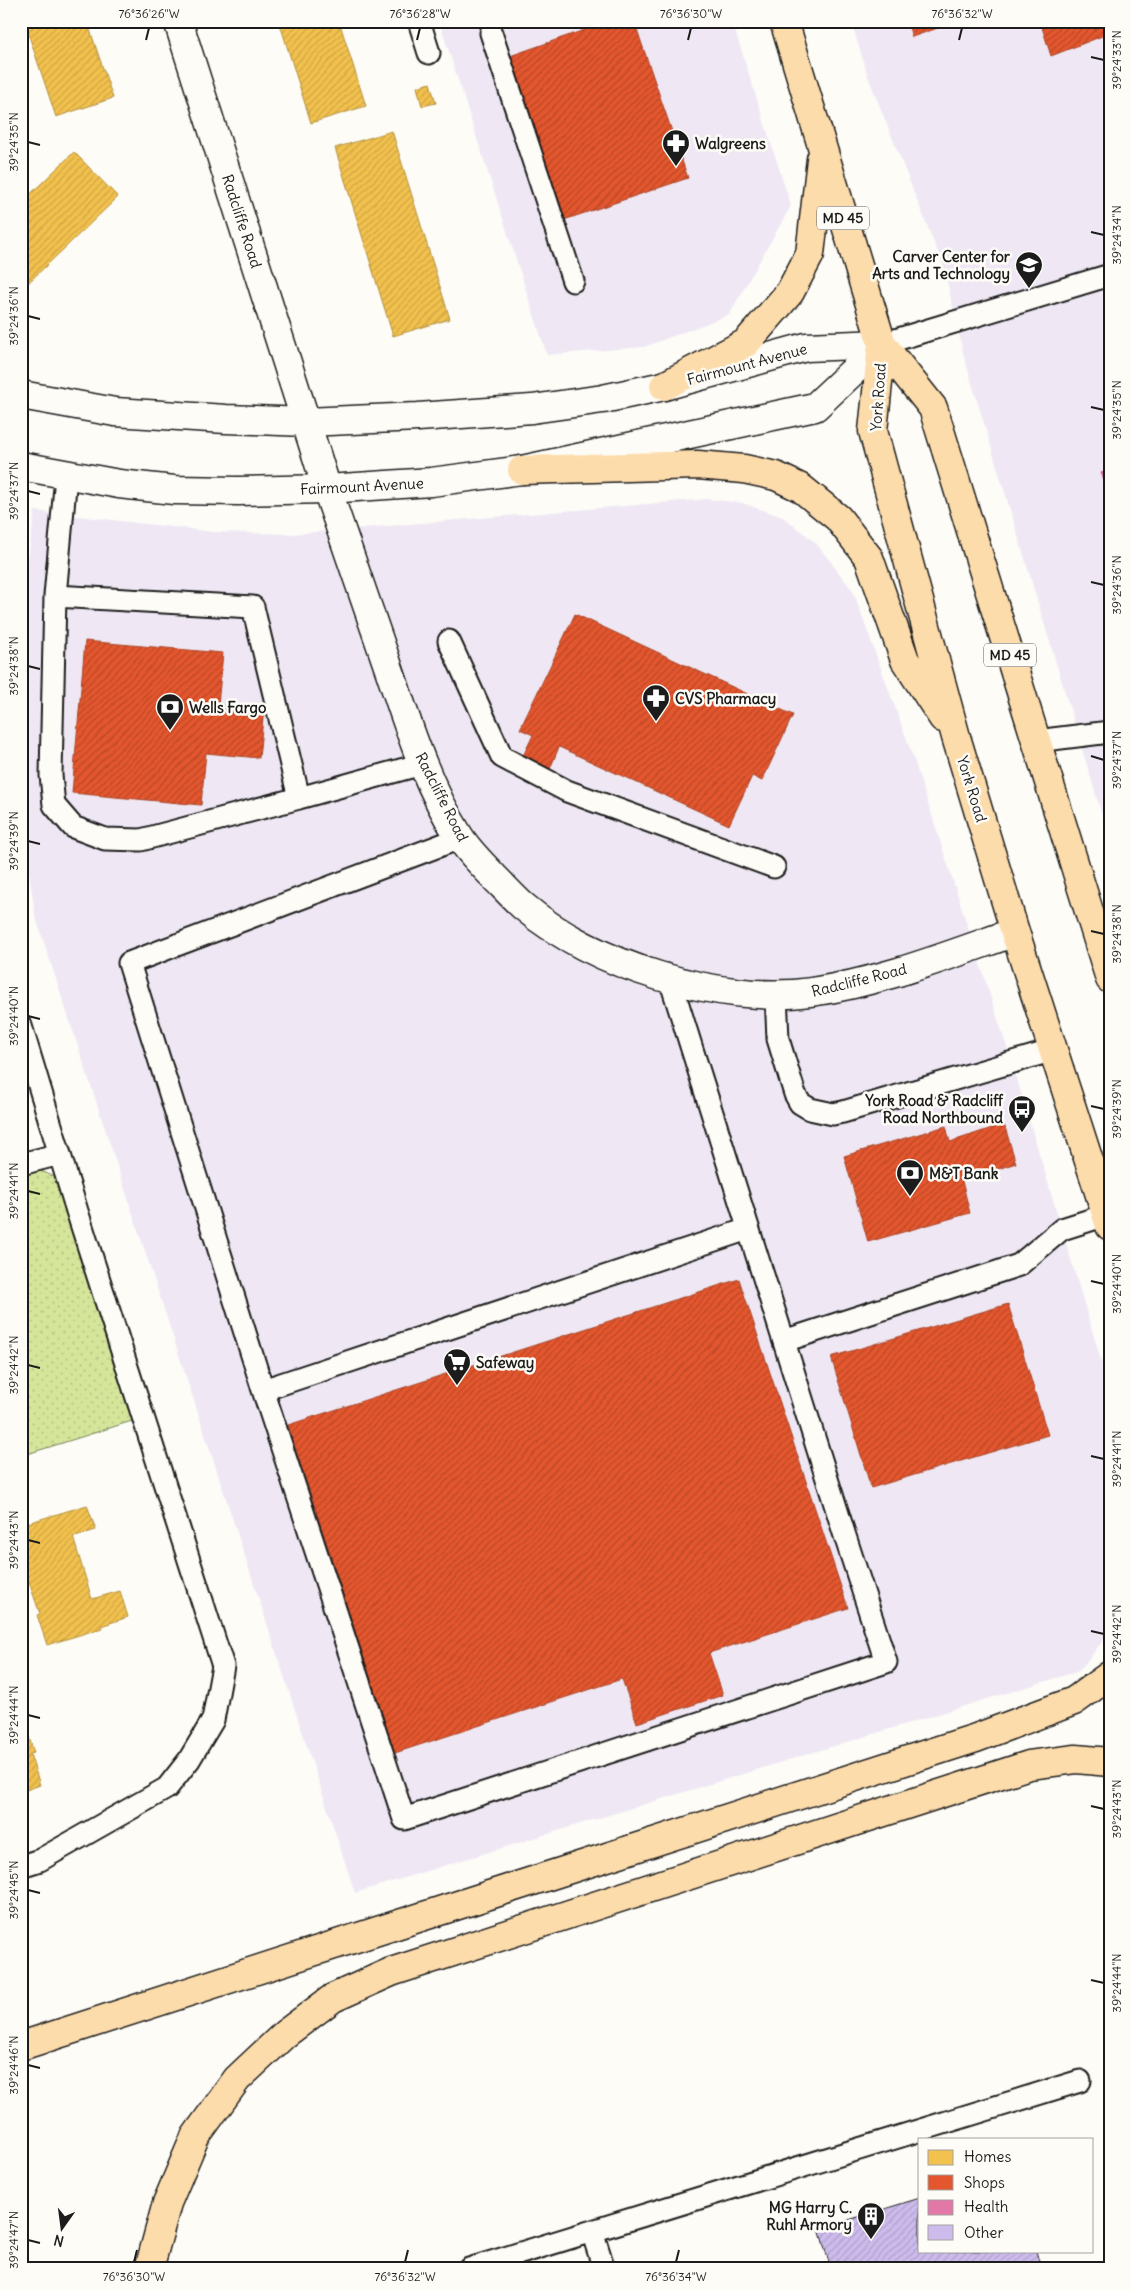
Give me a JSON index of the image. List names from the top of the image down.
{
  "streets": {
    "main road": [
      "MD 45",
      "Radcliffe Road",
      "Fairmount Avenue",
      "York Road"
    ]
  },
  "crossings": [
    ["Radcliffe Road", "Fairmount Avenue"],
    ["Radcliffe Road", "York Road"],
    ["Fairmount Avenue", "York Road"]
  ],
  "places": {
    "pharmacy": ["Walgreens", "CVS Pharmacy"],
    "school or university": ["Carver Center for Arts and Technology"],
    "bank": ["Wells Fargo", "M&T Bank"],
    "bus stop": ["York Road & Radcliff Road Northbound"],
    "supermarket": ["Safeway"],
    "building": ["MG Harry C. Ruhl Armory"]
  },
  "legend": [
    "Homes",
    "Shops",
    "Health",
    "Other"
  ],
  "north": "bottom",
  "coordinates": [
    "76°36'26\"W",
    "76°36'28\"W",
    "76°36'30\"W",
    "76°36'32\"W",
    "39°24'33\"N",
    "39°24'35\"N",
    "39°24'34\"N",
    "39°24'36\"N",
    "39°24'37\"N",
    "39°24'38\"N",
    "39°24'39\"N",
    "39°24'40\"N",
    "39°24'41\"N",
    "39°24'42\"N",
    "39°24'43\"N",
    "39°24'44\"N",
    "39°24'45\"N",
    "39°24'46\"N",
    "39°24'47\"N",
    "76°36'34\"W"
  ]
}
